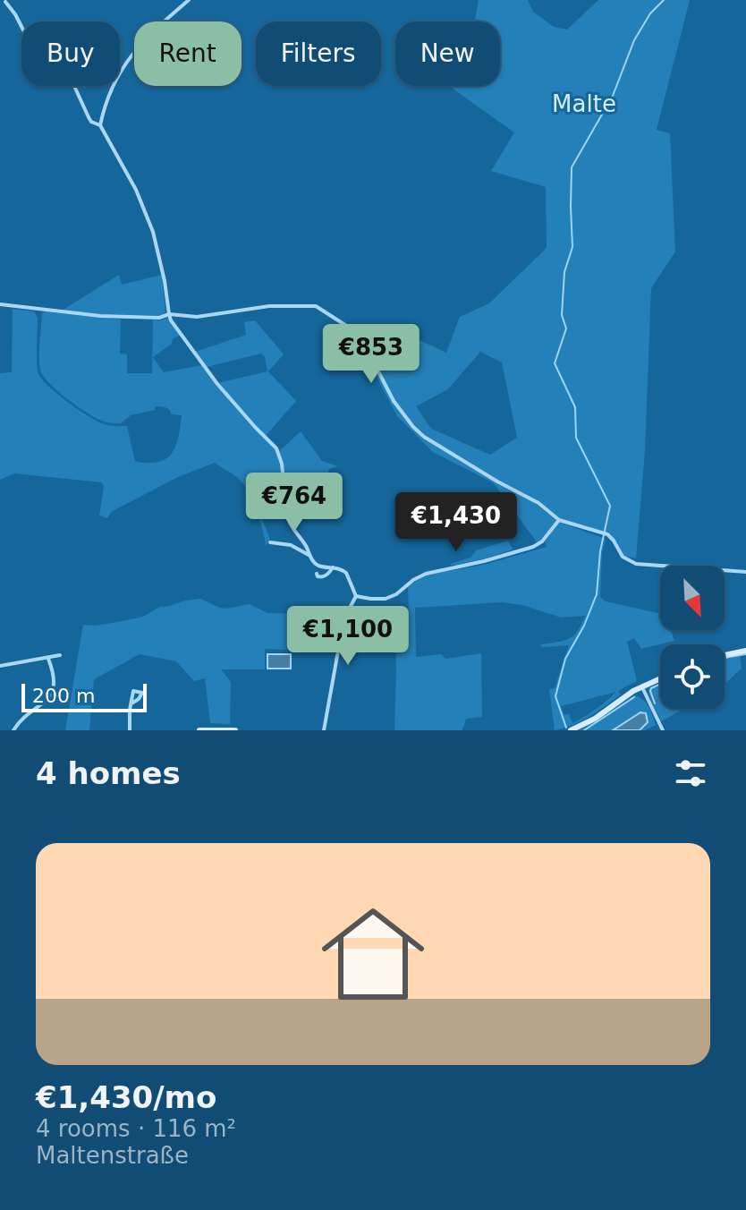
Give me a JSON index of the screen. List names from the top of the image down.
{
  "parks": ["Malte"],
  "scale_bar": "200 m",
  "north": "bottom right",
  "page": {
    "chip": [
      "Buy",
      "Rent",
      "Filters",
      "New"
    ],
    "price": [
      "€853",
      "€764",
      "€1,430",
      "€1,100"
    ],
    "scale": "200 m",
    "heading": "4 homes",
    "list": [
      {
        "name": "€1,430/mo",
        "note": "4 rooms · 116 m² · Maltenstraße"
      }
    ]
  }
}
